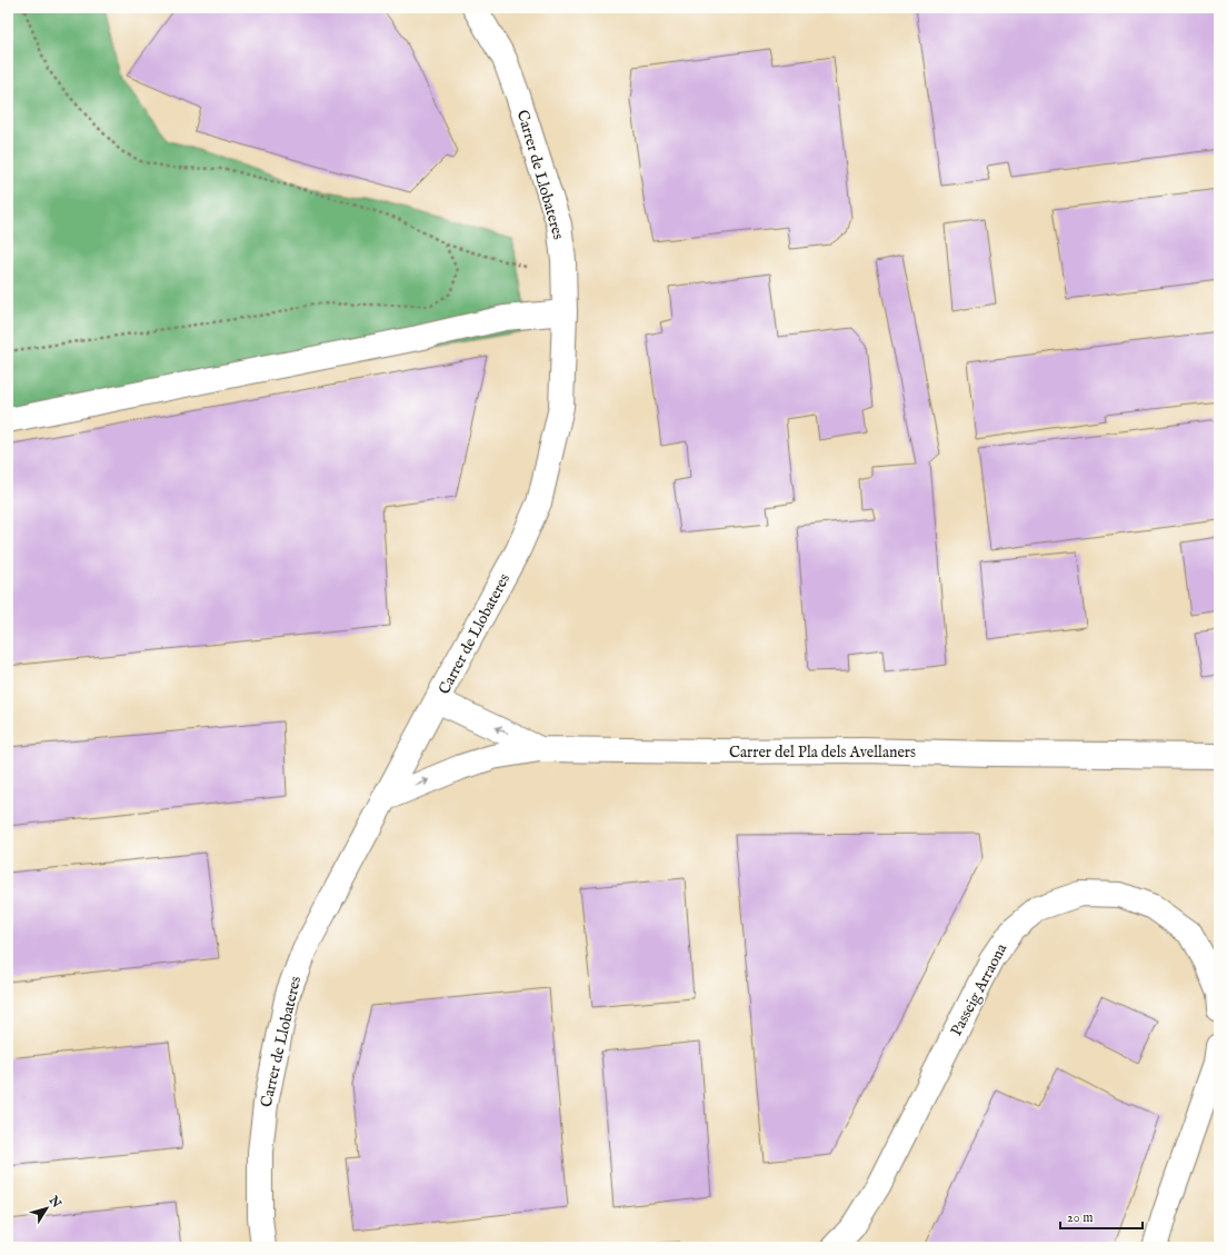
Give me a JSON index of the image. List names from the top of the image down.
{
  "streets": {
    "street": ["Carrer de Llobateres", "Carrer del Pla dels Avellaners", "Passeig Arraona"]
  },
  "crossings": [
    ["Carrer de Llobateres", "Carrer del Pla dels Avellaners"]
  ],
  "scale_bar": "20 m",
  "north": "top right"
}
